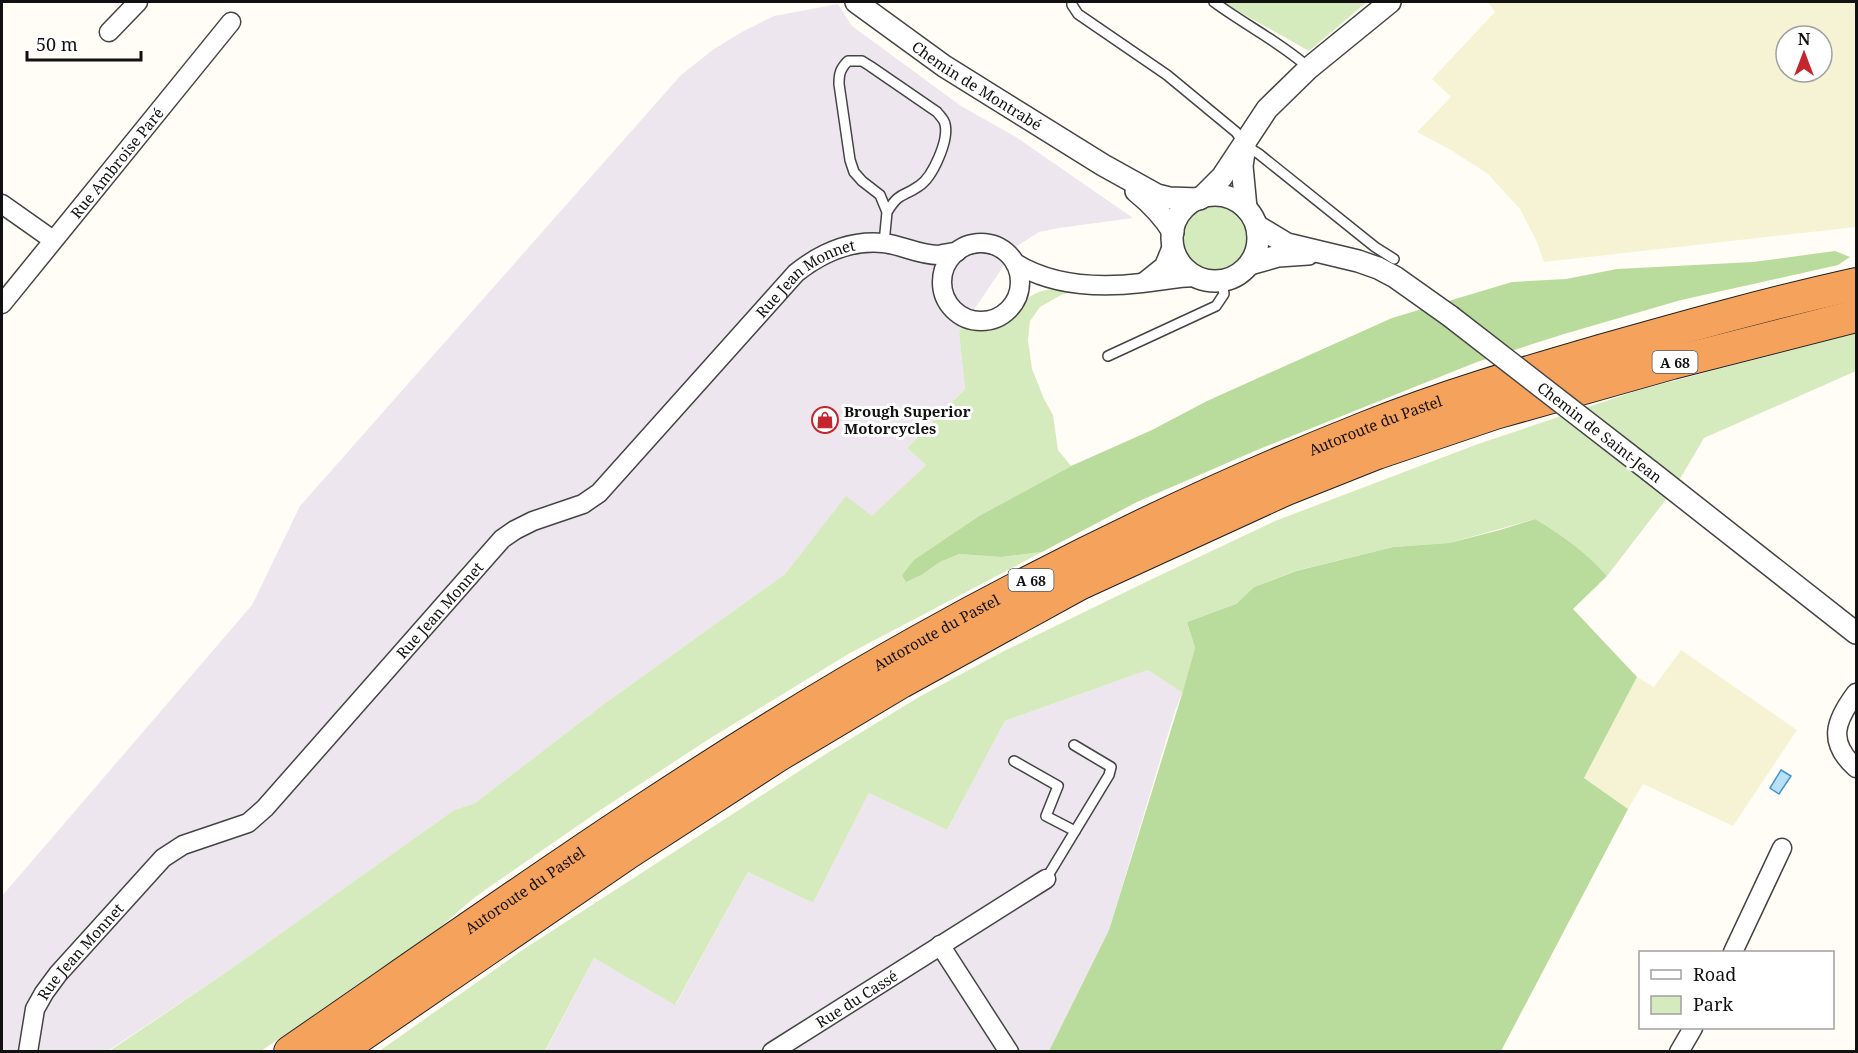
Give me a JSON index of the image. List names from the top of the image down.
{
  "streets": {
    "highway": ["A 68", "Autoroute du Pastel"],
    "street": [
      "Chemin de Montrabé",
      "Rue Ambroise Paré",
      "Rue Jean Monnet",
      "Chemin de Saint-Jean",
      "Rue du Cassé"
    ]
  },
  "crossings": [
    ["Chemin de Montrabé", "Chemin de Saint-Jean"]
  ],
  "places": {
    "shop": ["Brough Superior Motorcycles"]
  },
  "legend": ["Road", "Park"],
  "scale_bar": "50 m",
  "north": "top"
}
